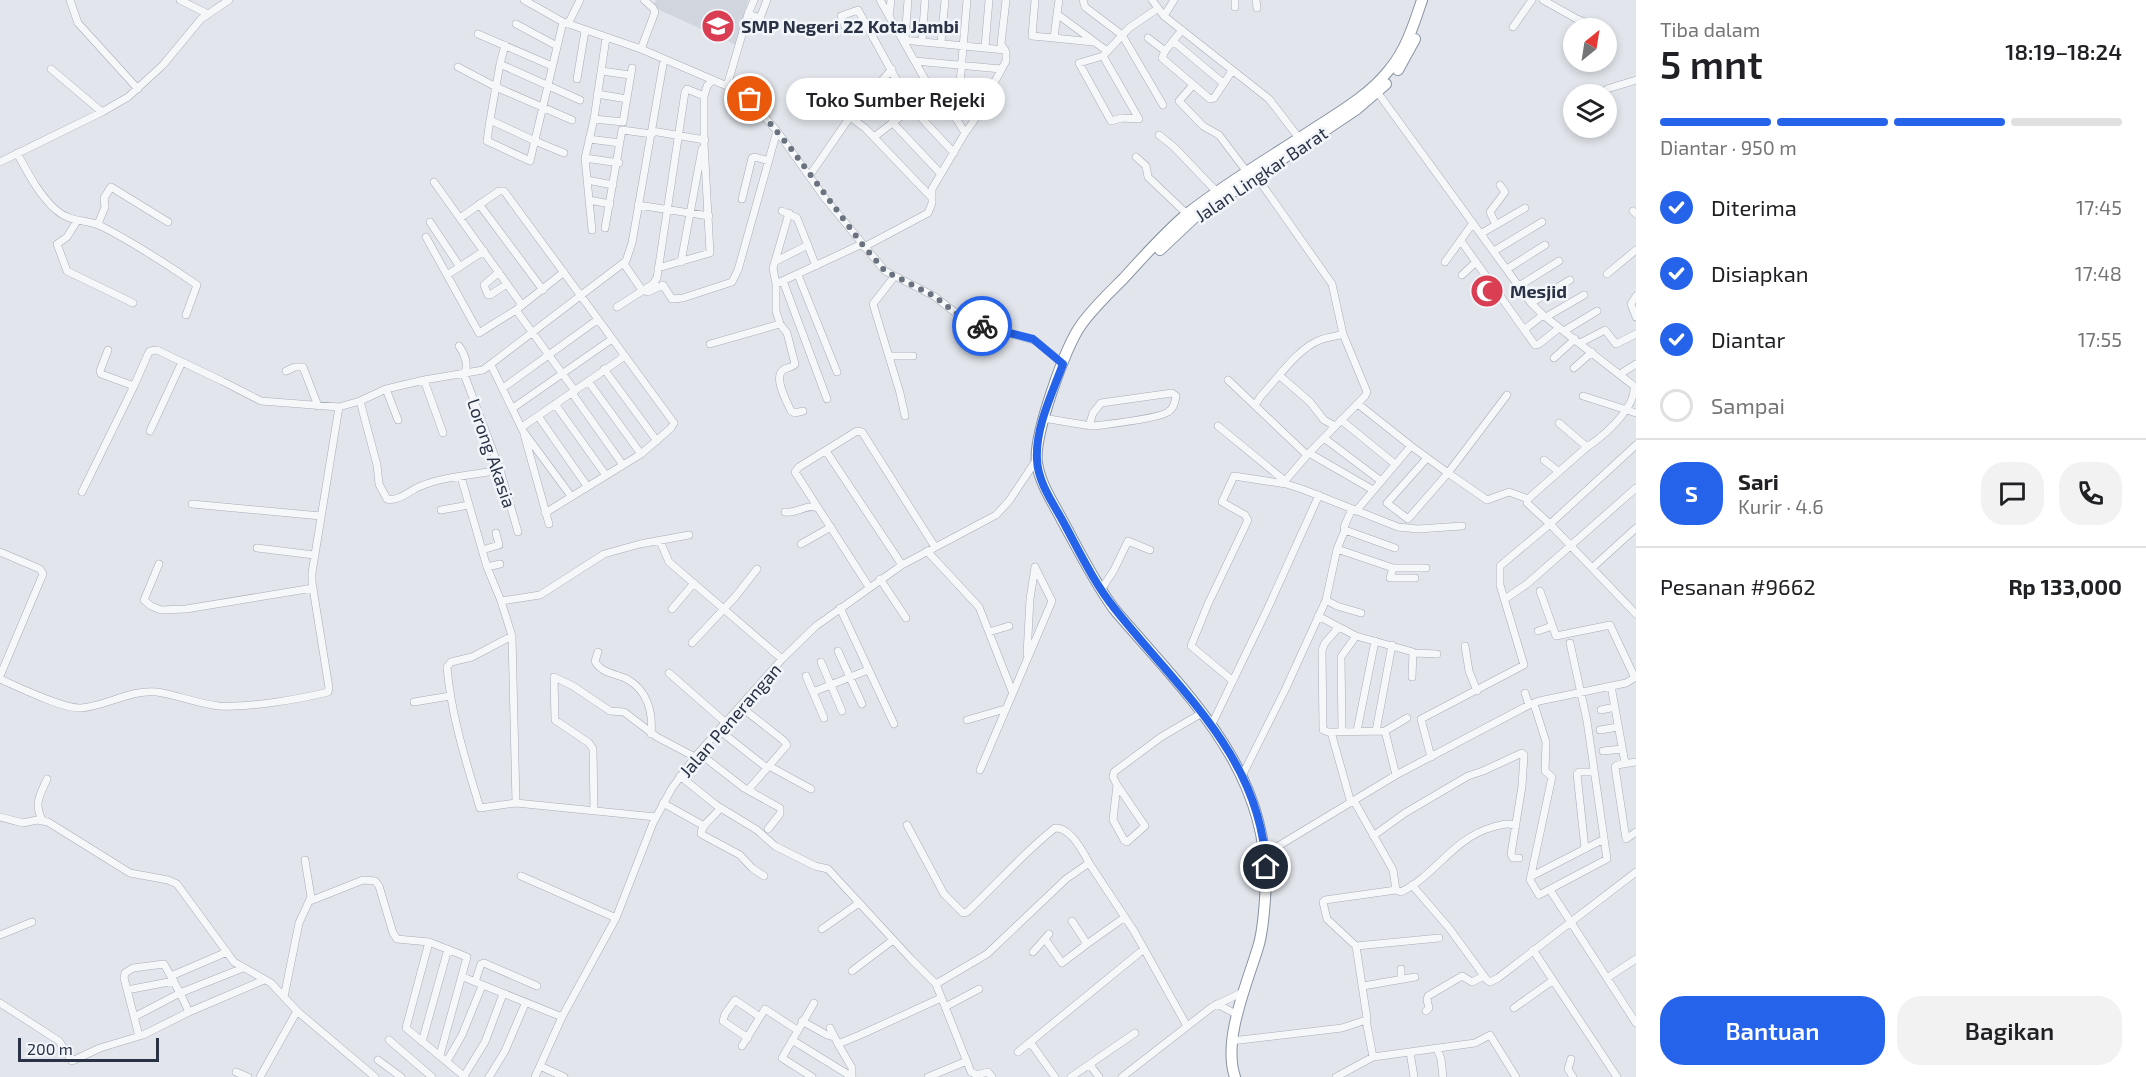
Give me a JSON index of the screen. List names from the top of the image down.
{
  "streets": {
    "highway": ["Jalan Lingkar Barat"],
    "street": ["Lorong Akasia", "Jalan Penerangan"]
  },
  "crossings": [
    ["Jalan Lingkar Barat", "Jalan Penerangan"]
  ],
  "places": {
    "school or university": ["SMP Negeri 22 Kota Jambi"],
    "other": ["Toko Sumber Rejeki"],
    "mosque": ["Mesjid"]
  },
  "scale_bar": "200 m",
  "north": "top right",
  "page": {
    "heading": ["5 mnt", "Tiba dalam", "18:19–18:24"],
    "panel": [
      "Sari",
      "Kurir · 4.6",
      "Pesanan #9662",
      "Rp 133,000"
    ],
    "bubble": "Toko Sumber Rejeki",
    "bar": "Diantar · 950 m",
    "list": [
      ["Diterima", "17:45"],
      ["Disiapkan", "17:48"],
      ["Diantar", "17:55"],
      "Sampai"
    ],
    "round": "S",
    "buttons": ["Bantuan", "Bagikan"],
    "scale": "200 m"
  }
}
